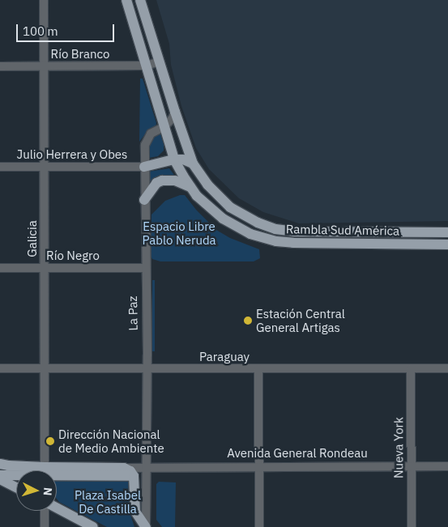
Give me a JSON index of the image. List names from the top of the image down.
{
  "streets": {
    "main road": ["Rambla Sud América", "La Paz", "Avenida General Rondeau"],
    "street": [
      "Río Branco",
      "Julio Herrera y Obes",
      "Galicia",
      "Río Negro",
      "Paraguay",
      "Nueva York"
    ]
  },
  "crossings": [
    ["Río Branco", "Rambla Sud América"],
    ["Río Branco", "Galicia"],
    ["Julio Herrera y Obes", "Galicia"],
    ["Julio Herrera y Obes", "La Paz"],
    ["Rambla Sud América", "La Paz"],
    ["Galicia", "Río Negro"],
    ["Galicia", "Paraguay"],
    ["Río Negro", "La Paz"],
    ["La Paz", "Paraguay"],
    ["La Paz", "Avenida General Rondeau"],
    ["Paraguay", "Nueva York"],
    ["Nueva York", "Avenida General Rondeau"]
  ],
  "parks": ["Espacio Libre Pablo Neruda", "Plaza Isabel De Castilla"],
  "places": ["Estación Central General Artigas", "Dirección Nacional de Medio Ambiente"],
  "scale_bar": "100 m",
  "north": "right"
}
